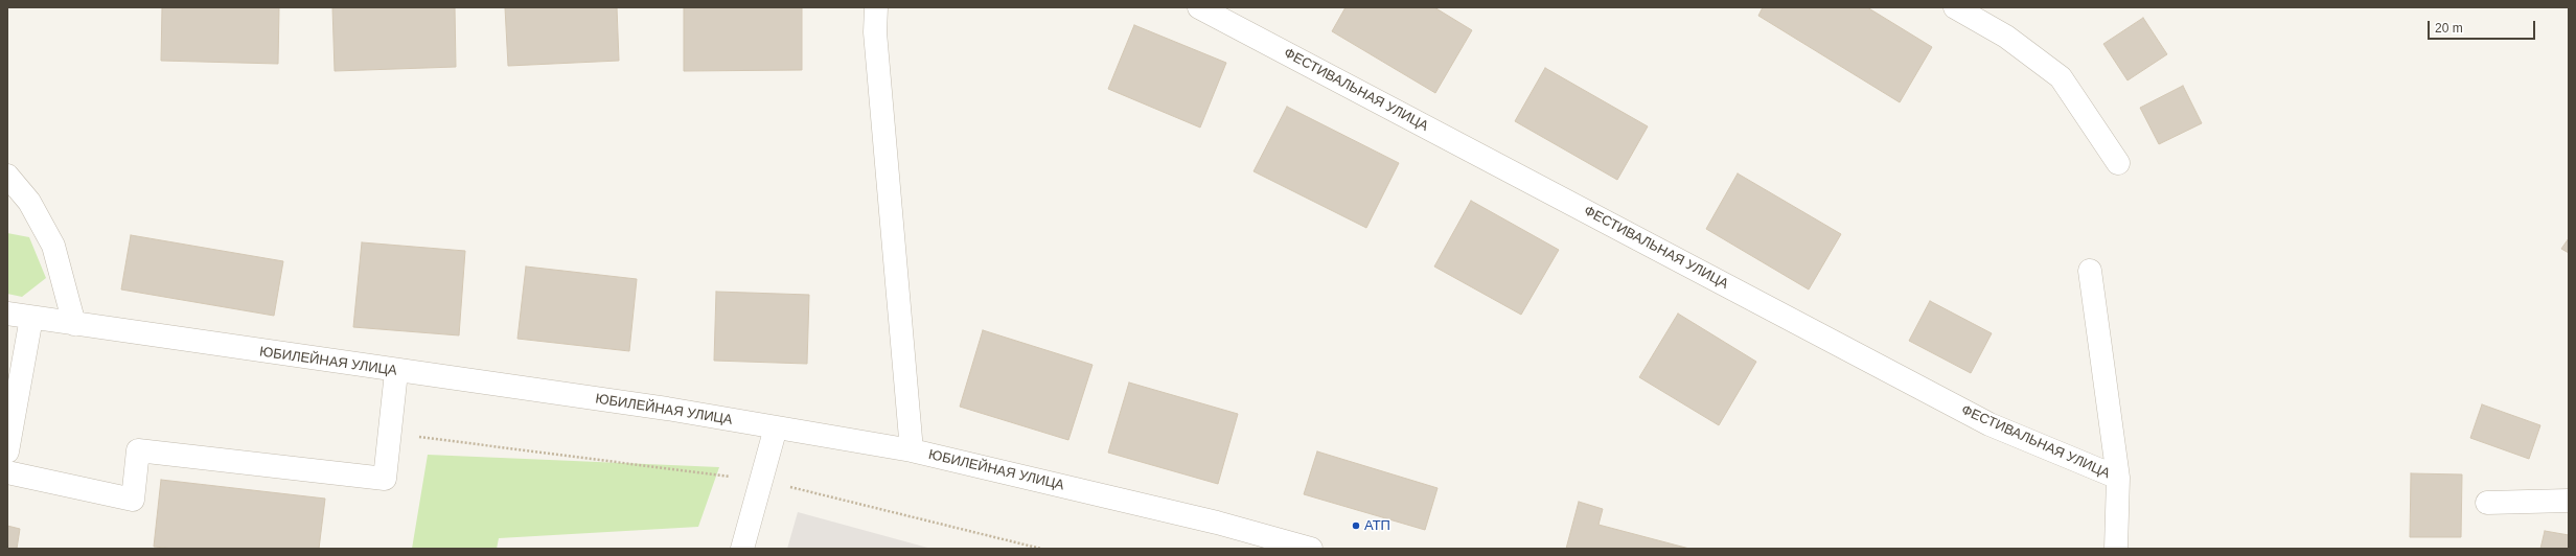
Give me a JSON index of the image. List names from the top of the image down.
{
  "streets": {
    "street": ["ФЕСТИВАЛЬНАЯ УЛИЦА", "ЮБИЛЕЙНАЯ УЛИЦА"]
  },
  "places": ["АТП"],
  "scale_bar": "20 m"
}
